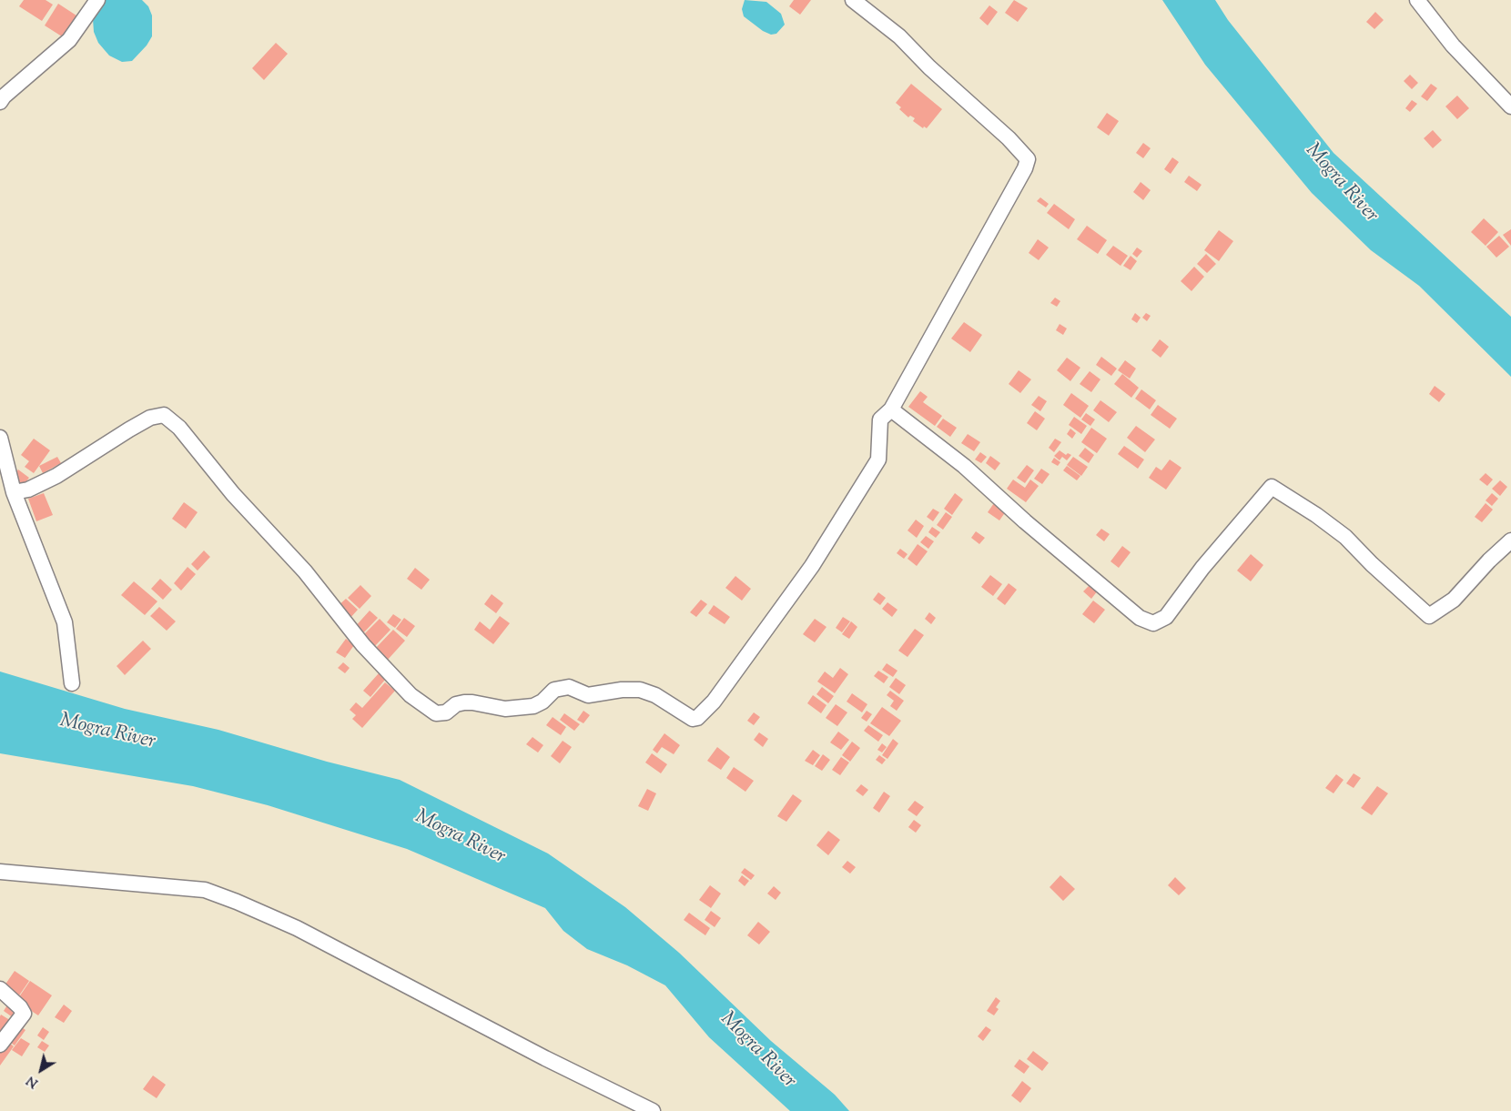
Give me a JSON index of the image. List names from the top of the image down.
{
  "water": ["Mogra River"],
  "north": "bottom left"
}
